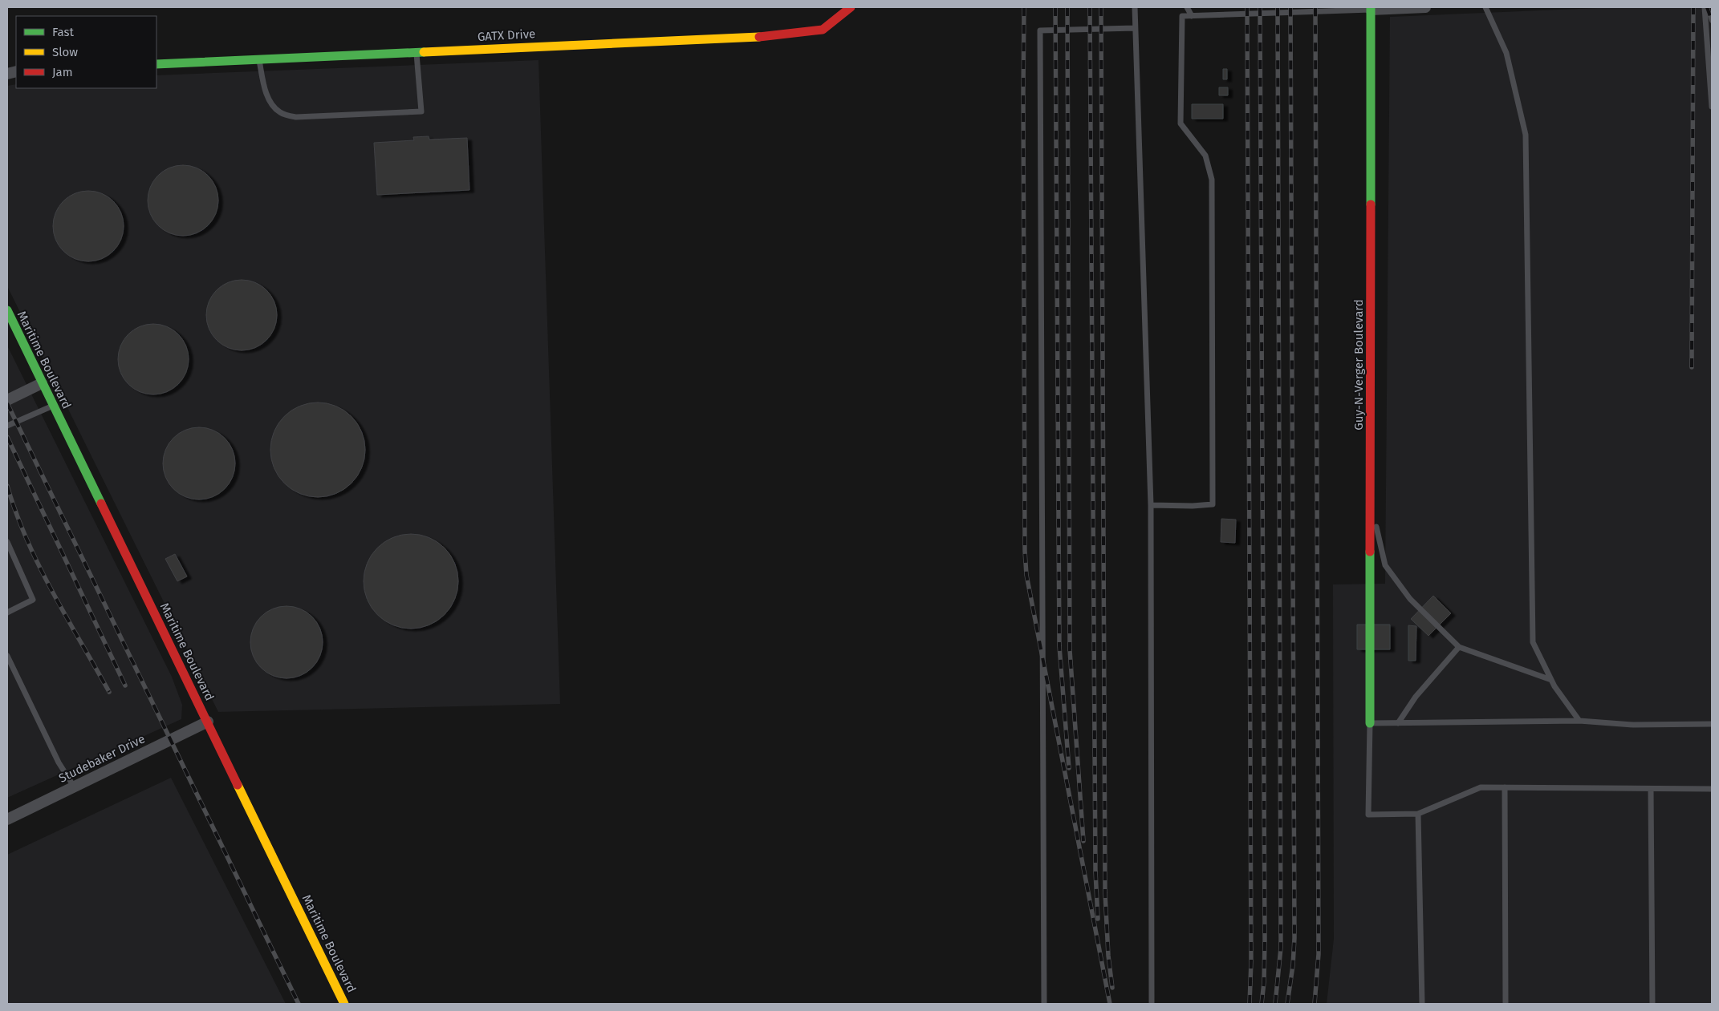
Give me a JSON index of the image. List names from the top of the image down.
{
  "streets": {
    "street": [
      "GATX Drive",
      "Maritime Boulevard",
      "Guy-N-Verger Boulevard",
      "Studebaker Drive"
    ]
  },
  "crossings": [
    ["Maritime Boulevard", "Studebaker Drive"]
  ],
  "legend": ["Fast", "Slow", "Jam"]
}
